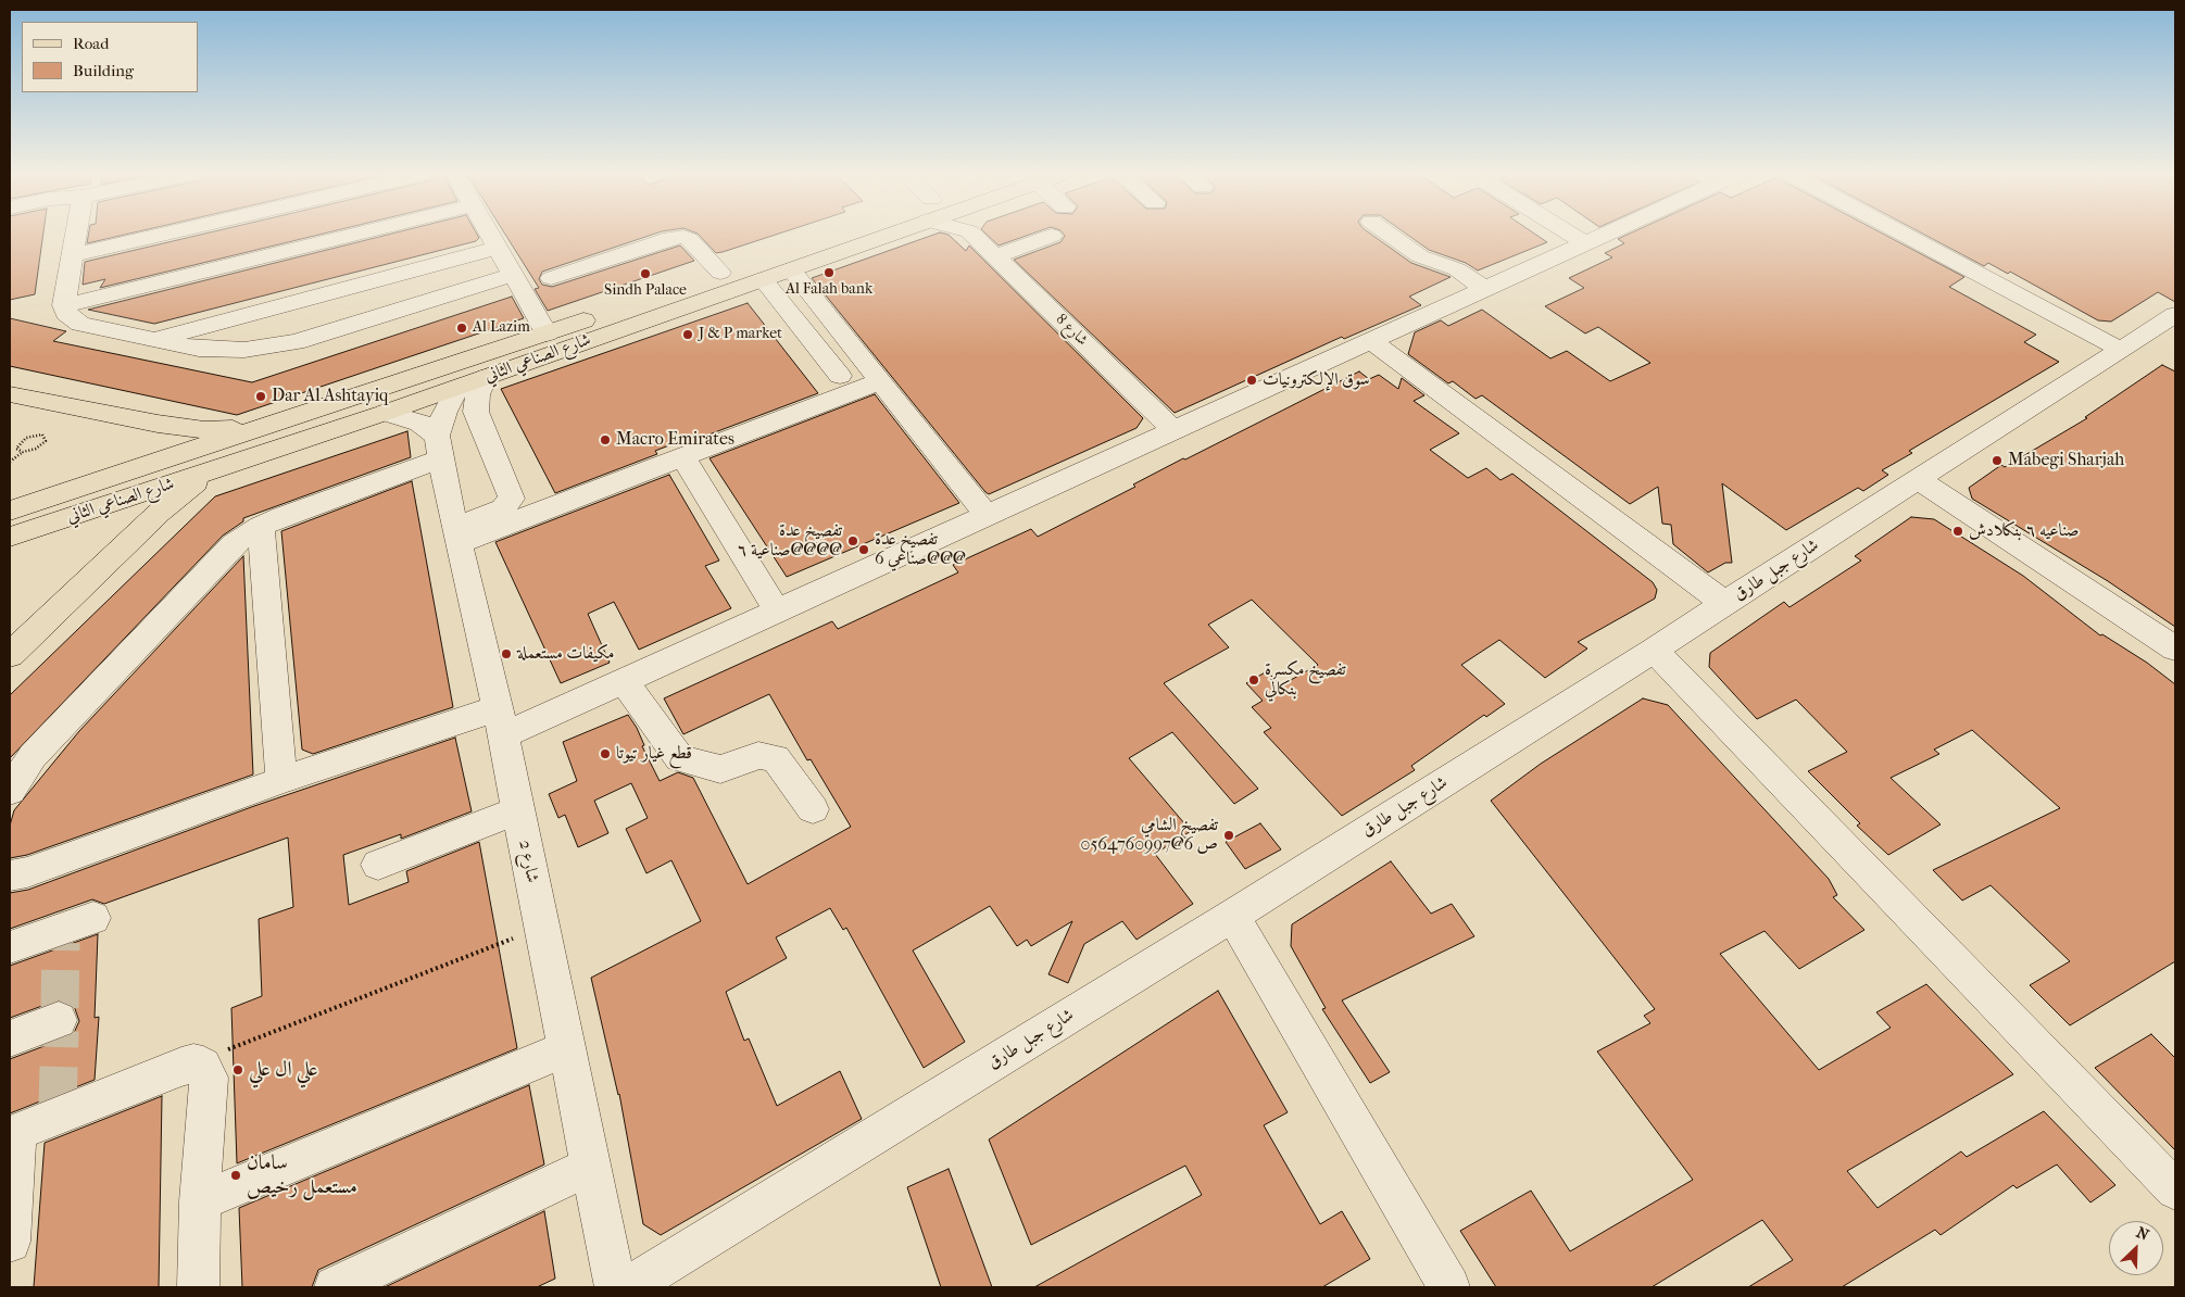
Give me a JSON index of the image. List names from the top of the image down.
{
  "streets": {
    "main road": ["شارع الصناعي الثاني"],
    "street": ["شارع 8", "شارع جبل طارق", "شارع 2"]
  },
  "crossings": [
    ["شارع الصناعي الثاني", "شارع 2"]
  ],
  "places": [
    "Al Falah bank",
    "Sindh Palace",
    "Al Lazim",
    "J & P market",
    "سوق الإلكترونيات",
    "Dar Al Ashtayiq",
    "Macro Emirates",
    "Mabegi Sharjah",
    "صناعيه ٦ بنكلادش",
    "تفصيخ عدة صناعية ٦@@@@",
    "تفصيخ عدة صناعي 6@@@",
    "مكيفات مستعملة",
    "تفصيخ مكسرة بنكالي",
    "قطع غيار تيوتا",
    "تفصيخ الشامي ص 6@0564760997",
    "علي ال علي",
    "سامان مستعمل رخيص"
  ],
  "legend": ["Road", "Building"],
  "north": "top right"
}
